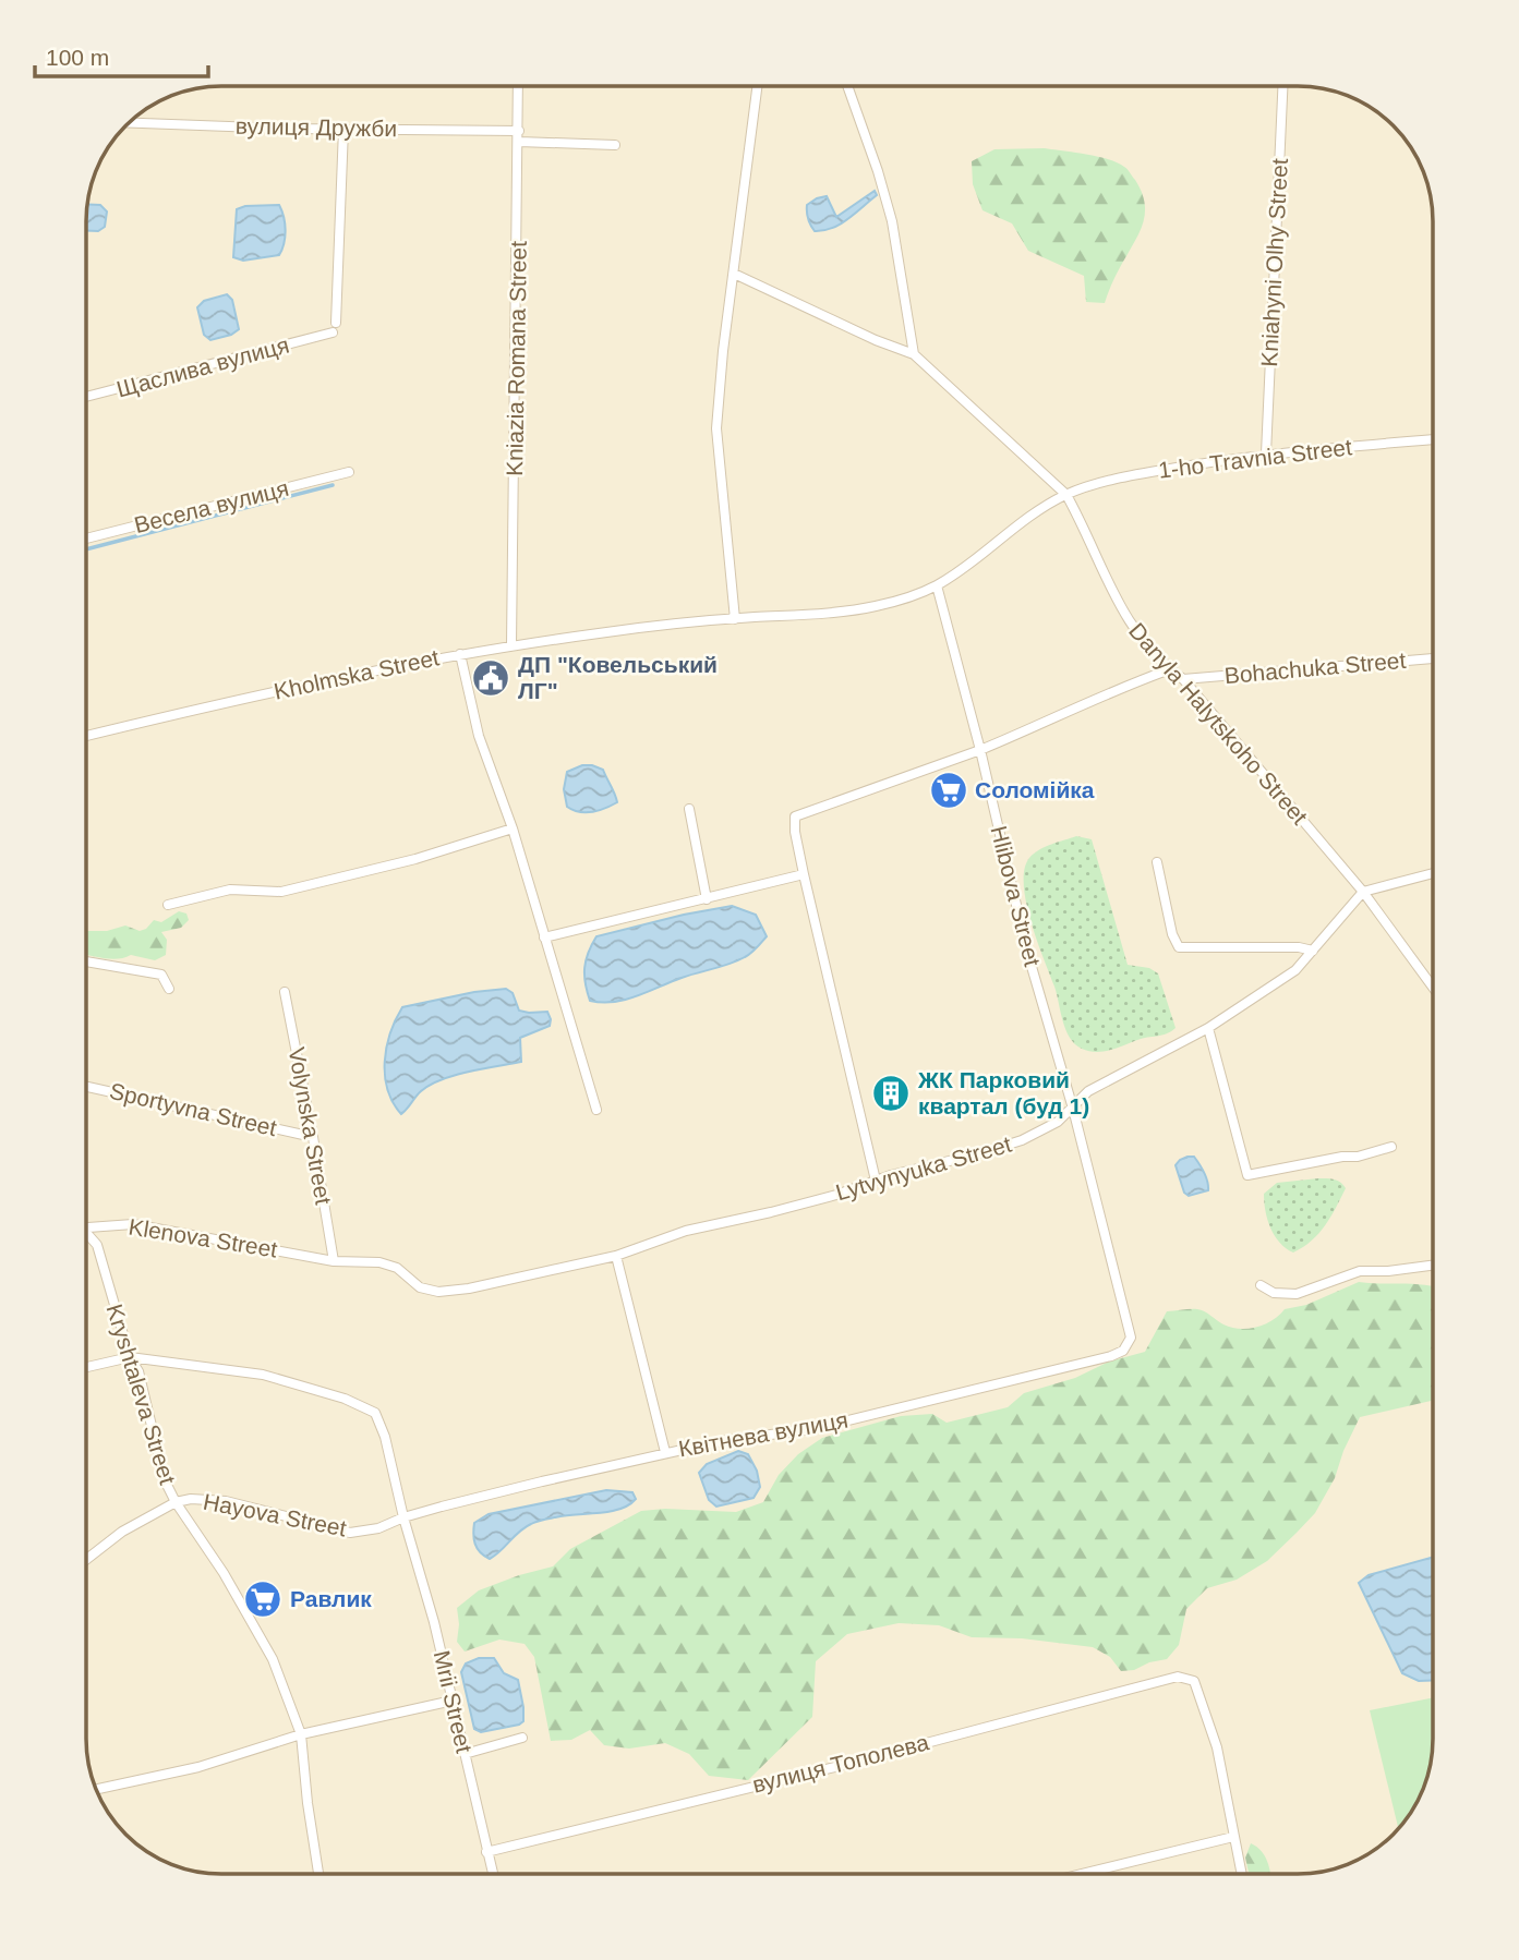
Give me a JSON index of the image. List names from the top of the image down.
{
  "streets": {
    "street": [
      "вулиця Дружби",
      "Kniahyni Olhy Street",
      "Kniazia Romana Street",
      "Щаслива вулиця",
      "1-ho Travnia Street",
      "Весела вулиця",
      "Bohachuka Street",
      "Kholmska Street",
      "Danyla Halytskoho Street",
      "Hlibova Street",
      "Sportyvna Street",
      "Volynska Street",
      "Lytvynyuka Street",
      "Klenova Street",
      "Kryshtaleva Street",
      "Квітнева вулиця",
      "Hayova Street",
      "Mrii Street",
      "вулиця Тополева"
    ]
  },
  "crossings": [
    ["вулиця Дружби", "Kniazia Romana Street"],
    ["Kniahyni Olhy Street", "1-ho Travnia Street"],
    ["Kniazia Romana Street", "Kholmska Street"],
    ["1-ho Travnia Street", "Kholmska Street"],
    ["1-ho Travnia Street", "Danyla Halytskoho Street"],
    ["Bohachuka Street", "Danyla Halytskoho Street"],
    ["Kholmska Street", "Danyla Halytskoho Street"],
    ["Kholmska Street", "Hlibova Street"],
    ["Danyla Halytskoho Street", "Lytvynyuka Street"],
    ["Hlibova Street", "Lytvynyuka Street"],
    ["Hlibova Street", "Квітнева вулиця"],
    ["Sportyvna Street", "Volynska Street"],
    ["Volynska Street", "Lytvynyuka Street"],
    ["Volynska Street", "Klenova Street"],
    ["Lytvynyuka Street", "Klenova Street"],
    ["Kryshtaleva Street", "Hayova Street"],
    ["Kryshtaleva Street", "Mrii Street"],
    ["Квітнева вулиця", "Hayova Street"],
    ["Квітнева вулиця", "Mrii Street"],
    ["Hayova Street", "Mrii Street"],
    ["Mrii Street", "вулиця Тополева"]
  ],
  "places": {
    "public building": ["ДП \"Ковельський ЛГ\""],
    "supermarket": ["Соломійка", "Равлик"],
    "building": ["ЖК Парковий квартал (буд 1)"]
  },
  "scale_bar": "100 m"
}
